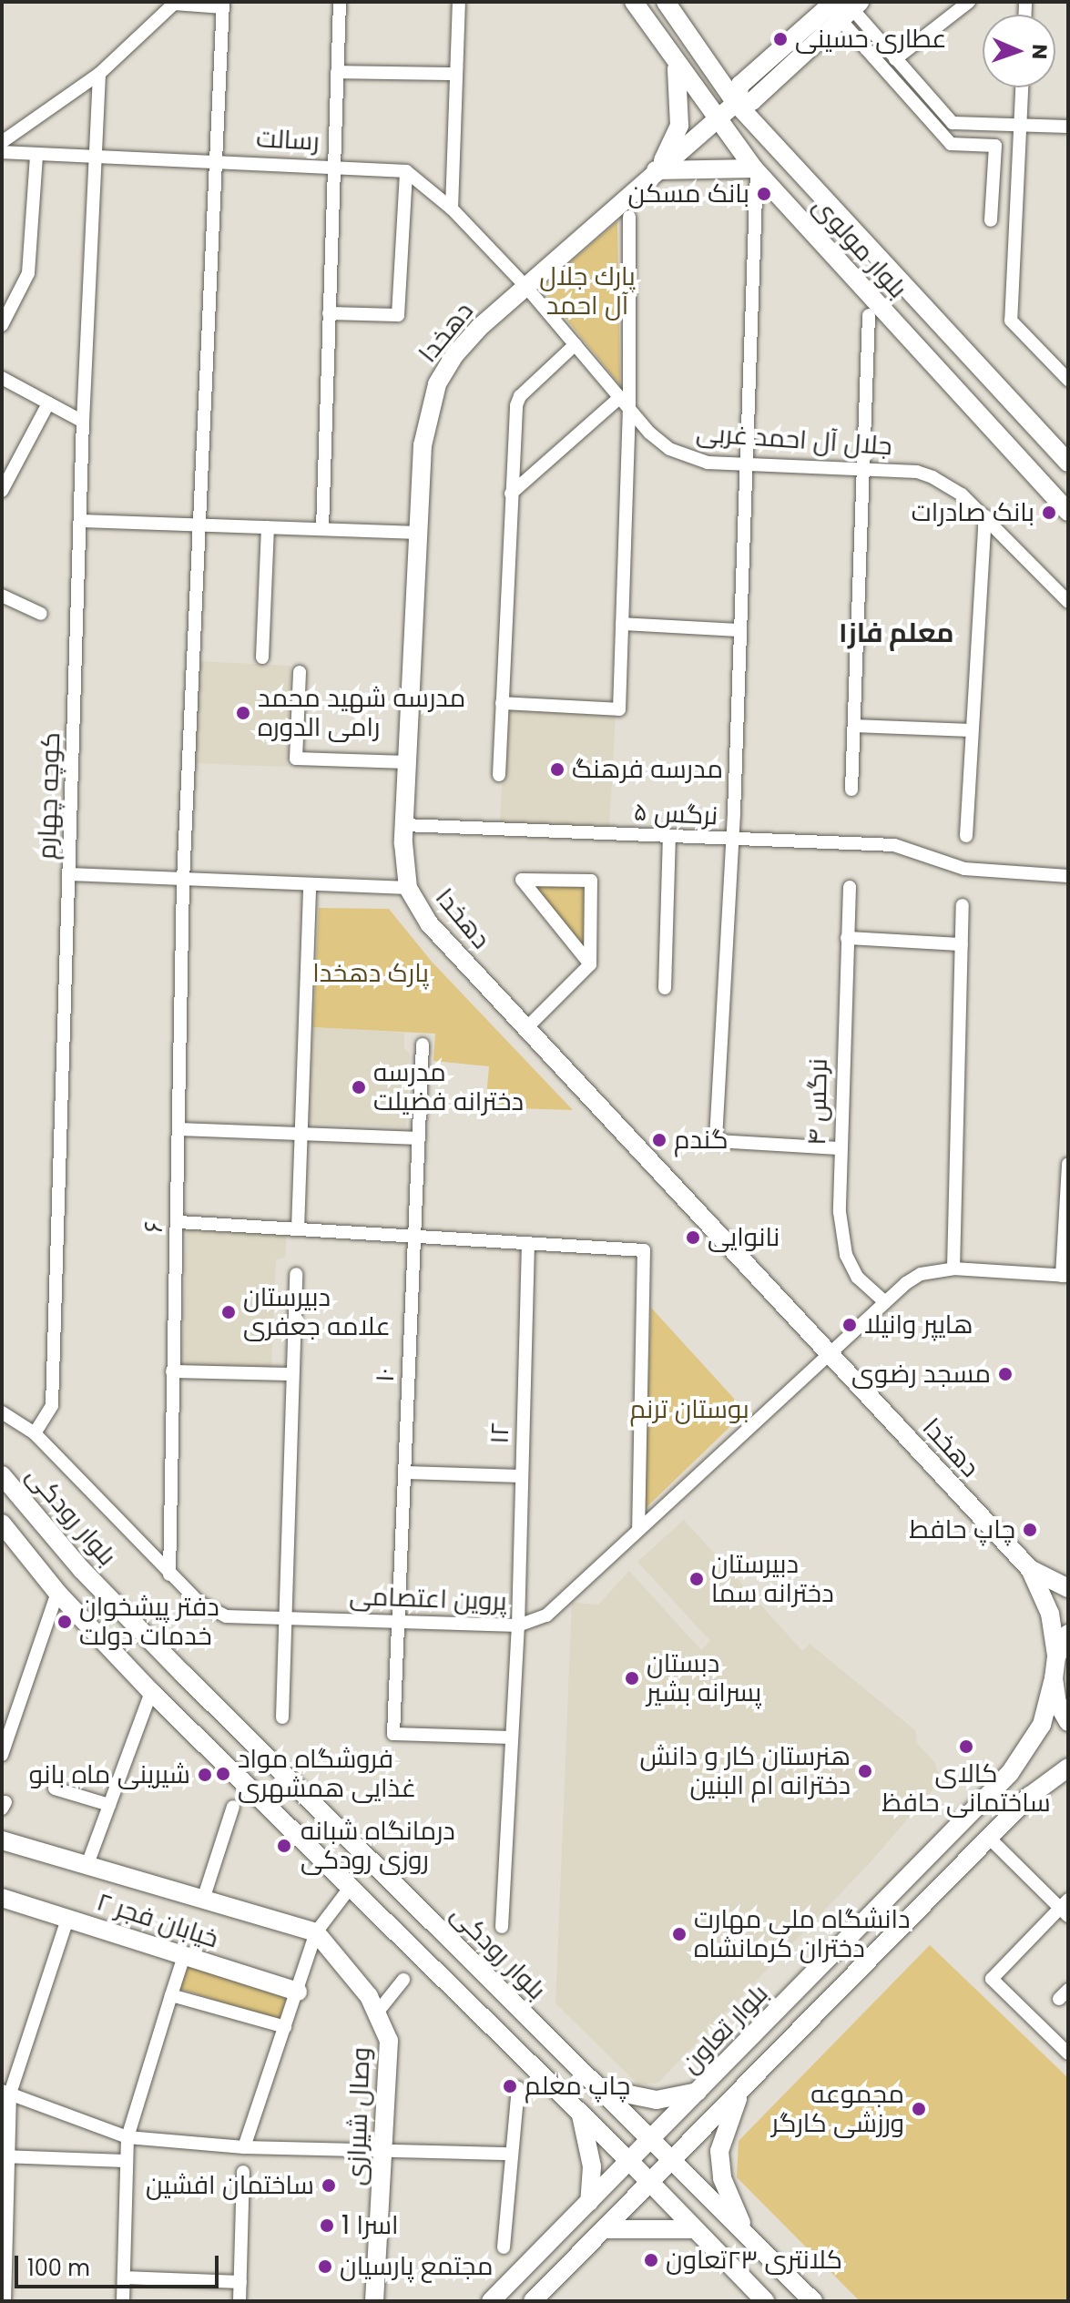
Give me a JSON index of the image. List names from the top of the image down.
{
  "streets": {
    "street": [
      "رسالت",
      "بلوار مولوی",
      "دهخدا",
      "جلال آل احمد غربی",
      "کوچه چهارم",
      "نرگس ۵",
      "نرگس ۴",
      "۶",
      "۱۰",
      "۱۲",
      "بلوار رودکی",
      "پروین اعتصامی",
      "خیابان فجر ۲",
      "بلوار تعاون",
      "وصال شیرازی"
    ]
  },
  "crossings": [
    ["رسالت", "کوچه چهارم"],
    ["رسالت", "۶"],
    ["بلوار مولوی", "دهخدا"],
    ["دهخدا", "جلال آل احمد غربی"],
    ["دهخدا", "نرگس ۵"],
    ["دهخدا", "پروین اعتصامی"],
    ["کوچه چهارم", "پروین اعتصامی"],
    ["نرگس ۵", "نرگس ۴"],
    ["نرگس ۴", "پروین اعتصامی"],
    ["۶", "پروین اعتصامی"],
    ["۱۰", "۱۲"],
    ["۱۰", "پروین اعتصامی"],
    ["۱۲", "پروین اعتصامی"],
    ["بلوار رودکی", "بلوار تعاون"]
  ],
  "districts": ["معلم فاز۱"],
  "parks": ["پارك جلال آل احمد", "پارک دهخدا", "بوستان ترنم"],
  "places": [
    "عطاری حسینی",
    "بانک مسکن",
    "بانک صادرات",
    "مدرسه شهید محمد رامی الدوره",
    "مدرسه فرهنگ",
    "مدرسه دخترانه فضيلت",
    "گندم",
    "نانوایی",
    "دبیرستان علامه جعفری",
    "هایپر وانیلا",
    "مسجد رضوی",
    "چاپ حافط",
    "دبیرستان دخترانه سما",
    "دفتر پیشخوان خدمات دولت",
    "دبستان پسرانه بشير",
    "کالای ساختمانی حافظ",
    "هنرستان کار و دانش دخترانه ام البنین",
    "فروشگاه مواد غذایی همشهری",
    "شیرینی ماه بانو",
    "درمانگاه شبانه روزی رودکی",
    "دانشگاه ملی مهارت دختران کرمانشاه",
    "چاپ معلم",
    "مجموعه ورزشی کارگر",
    "ساختمان افشین",
    "اسرا 1",
    "کلانتری ۲۳تعاون",
    "مجتمع پارسیان"
  ],
  "scale_bar": "100 m",
  "north": "right"
}
